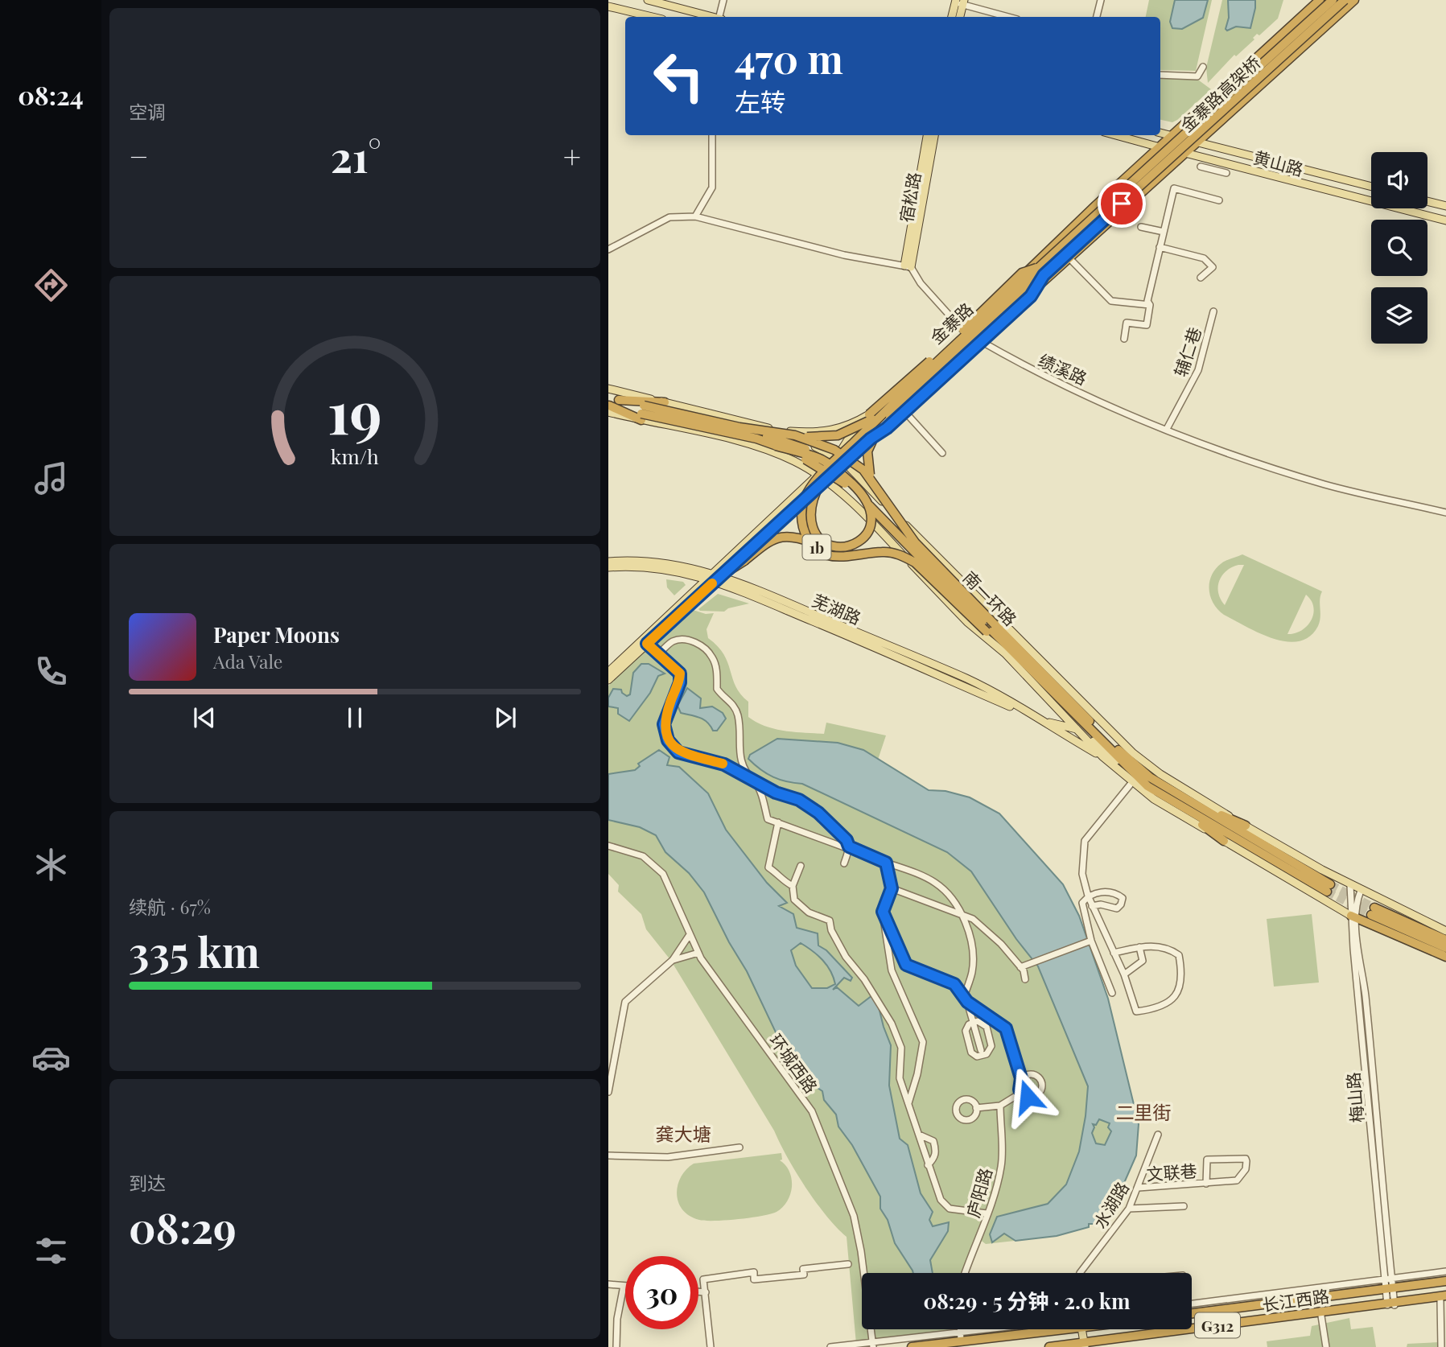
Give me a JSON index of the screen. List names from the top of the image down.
{
  "streets": {
    "highway": [
      "金寨路高架桥",
      "金寨路",
      "1b",
      "南一环路",
      "长江西路",
      "G312"
    ],
    "main road": ["黄山路", "宿松路", "芜湖路"],
    "street": [
      "辅仁巷",
      "绩溪路",
      "环城西路",
      "梅山路",
      "文联巷",
      "庐阳路",
      "水湖路"
    ]
  },
  "crossings": [
    ["金寨路高架桥", "1b"],
    ["金寨路高架桥", "南一环路"],
    ["黄山路", "金寨路"],
    ["宿松路", "绩溪路"],
    ["金寨路", "绩溪路"],
    ["辅仁巷", "绩溪路"],
    ["1b", "南一环路"],
    ["梅山路", "长江西路"],
    ["文联巷", "水湖路"]
  ],
  "districts": ["二里街", "龚大塘"],
  "page": {
    "tabs": "08:24",
    "tile": [
      "空调",
      ["续航 · 67%", "335 km"],
      ["到达", "08:29"]
    ],
    "turn": ["470 m", "左转"],
    "heat": ["−", "21°", "+"],
    "song": ["Paper Moons", "Ada Vale"],
    "limit": "30",
    "trip": "08:29 · 5 分钟 · 2.0 km",
    "gauge": ["19", "km/h"]
  }
}
